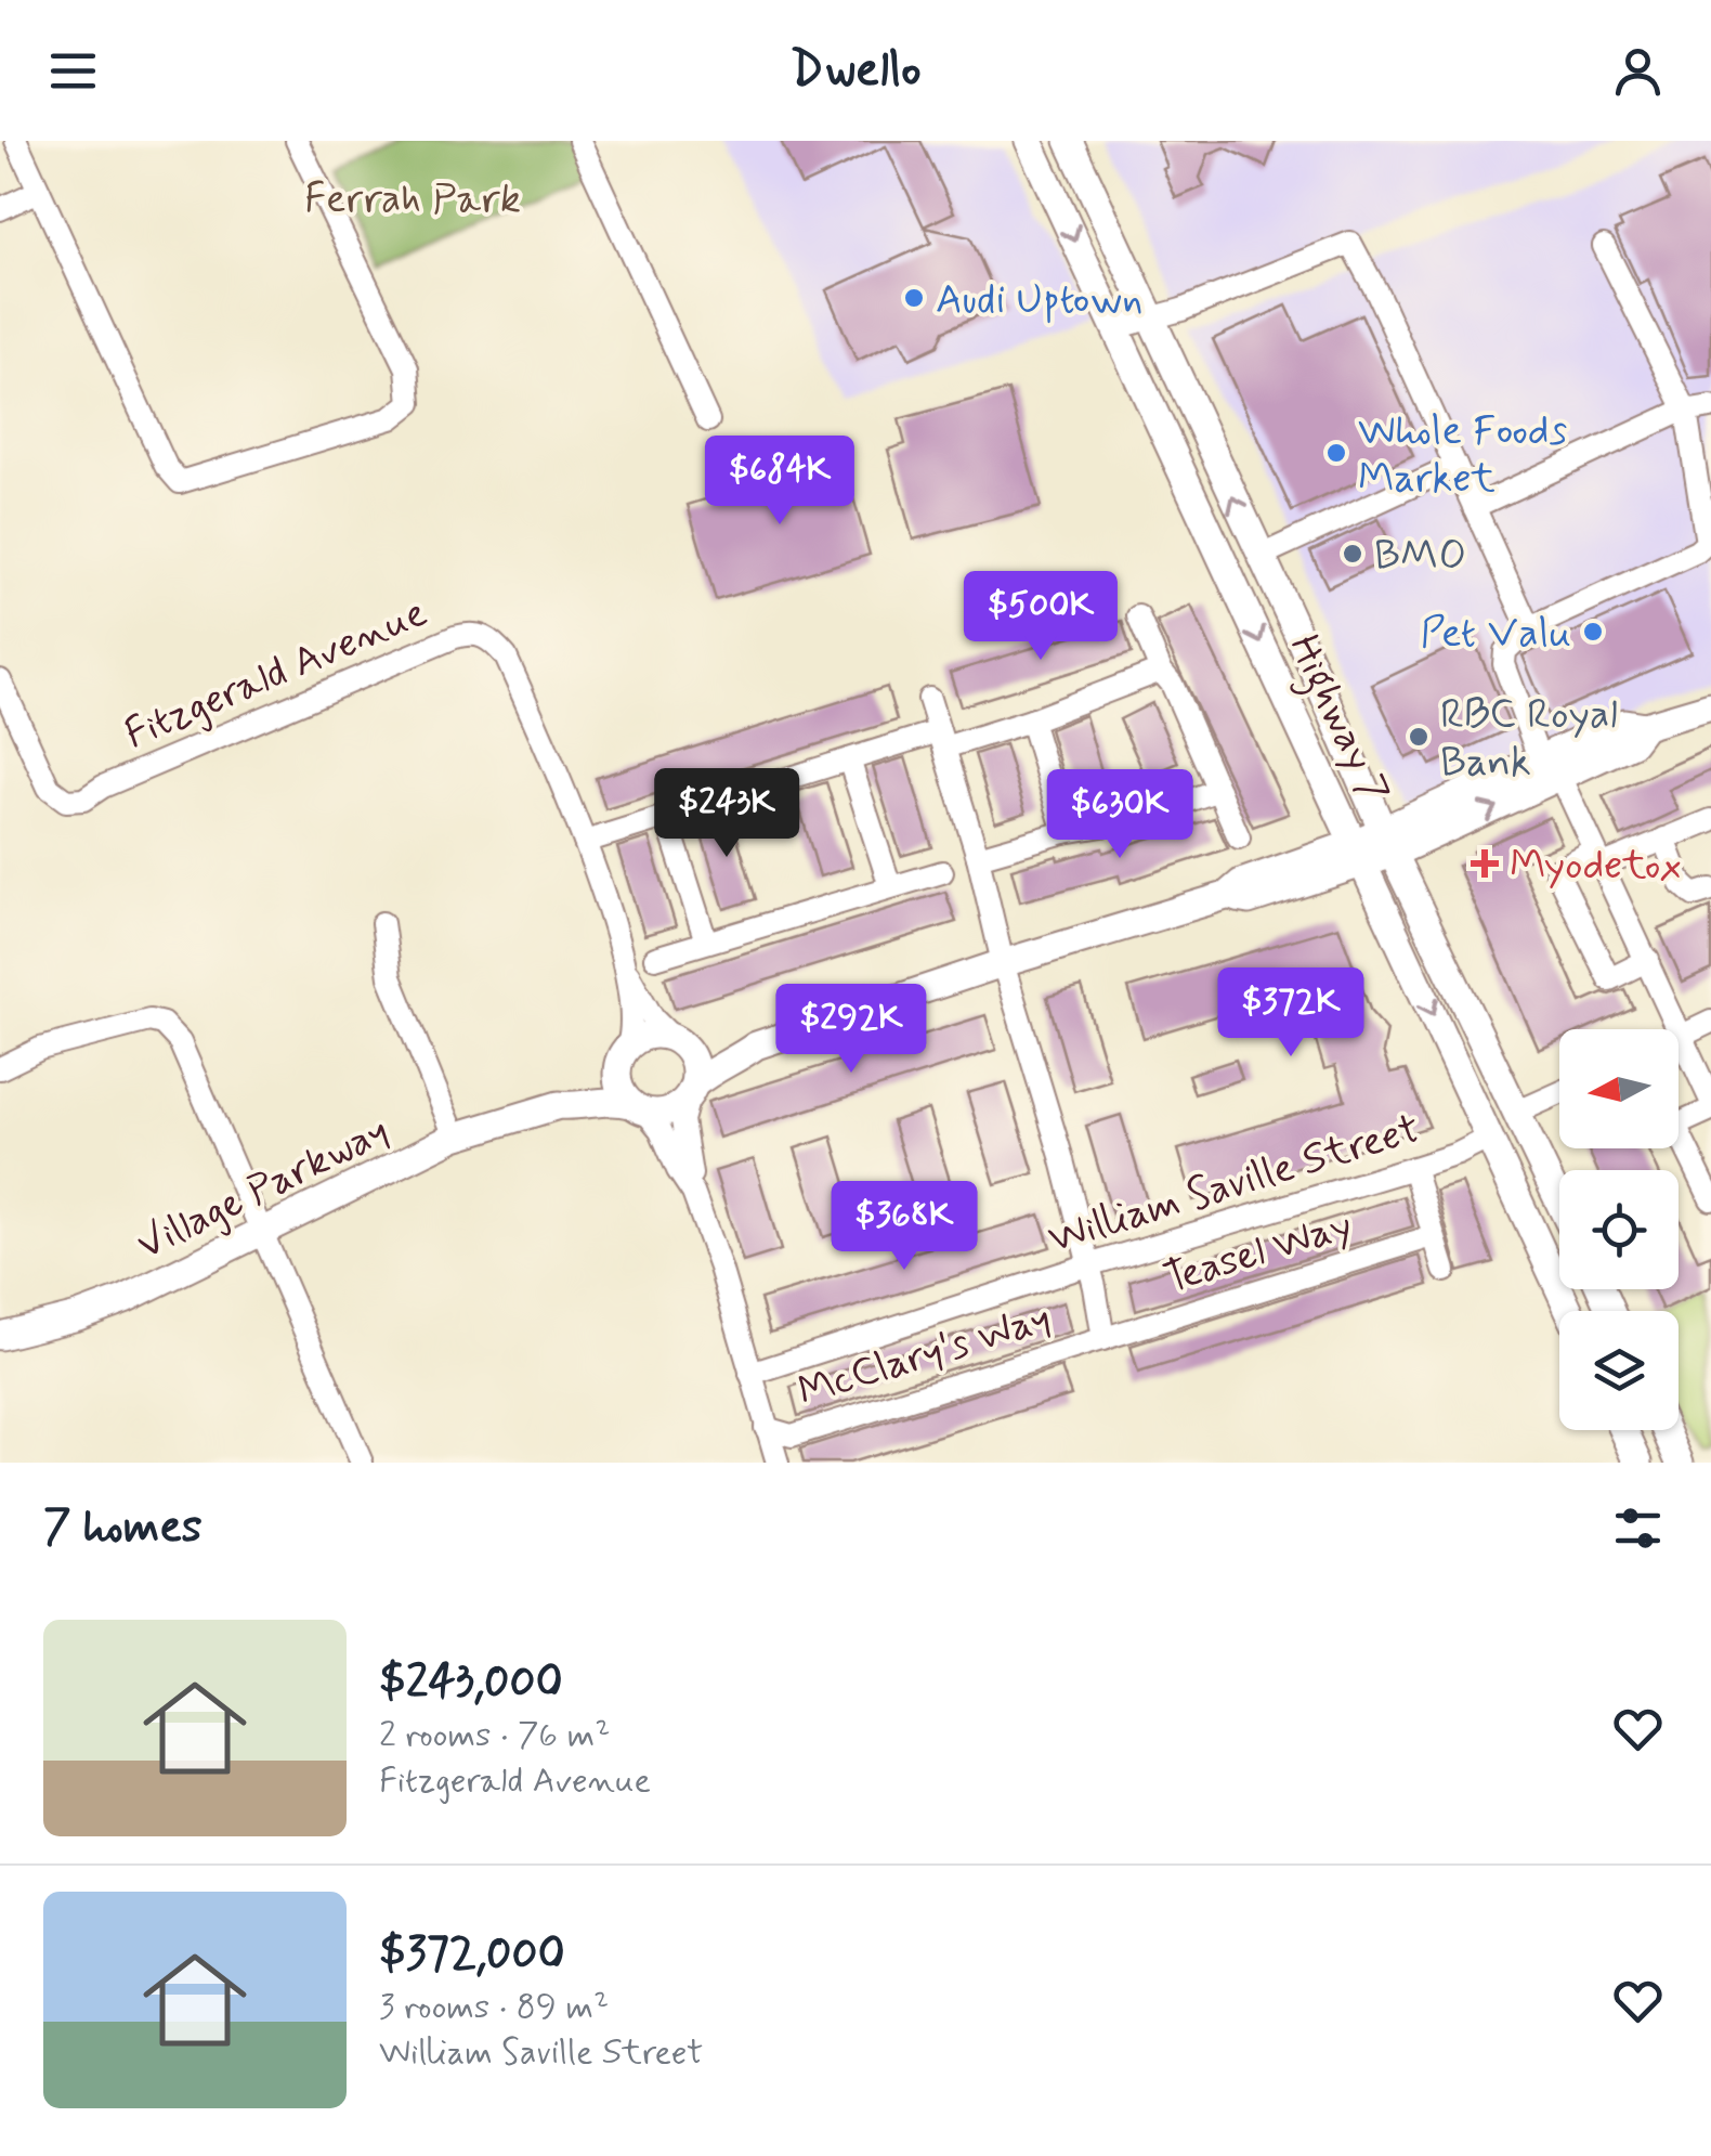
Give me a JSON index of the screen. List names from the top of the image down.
{
  "streets": {
    "main road": ["Highway 7", "Village Parkway"],
    "street": [
      "Fitzgerald Avenue",
      "William Saville Street",
      "Teasel Way",
      "McClary's Way"
    ]
  },
  "crossings": [
    ["Fitzgerald Avenue", "Village Parkway"],
    ["Highway 7", "William Saville Street"],
    ["Teasel Way", "McClary's Way"]
  ],
  "parks": ["Ferrah Park"],
  "places": {
    "other": [
      "Audi Uptown",
      "Whole Foods Market",
      "BMO",
      "Pet Valu",
      "RBC Royal Bank"
    ],
    "health": ["Myodetox"]
  },
  "north": "left",
  "page": {
    "header": "Dwello",
    "price": [
      "$684K",
      "$500K",
      "$243K",
      "$630K",
      "$372K",
      "$292K",
      "$368K"
    ],
    "heading": "7 homes",
    "list": [
      {
        "name": "$243,000",
        "note": "2 rooms · 76 m² · Fitzgerald Avenue"
      },
      {
        "name": "$372,000",
        "note": "3 rooms · 89 m² · William Saville Street"
      }
    ]
  }
}
